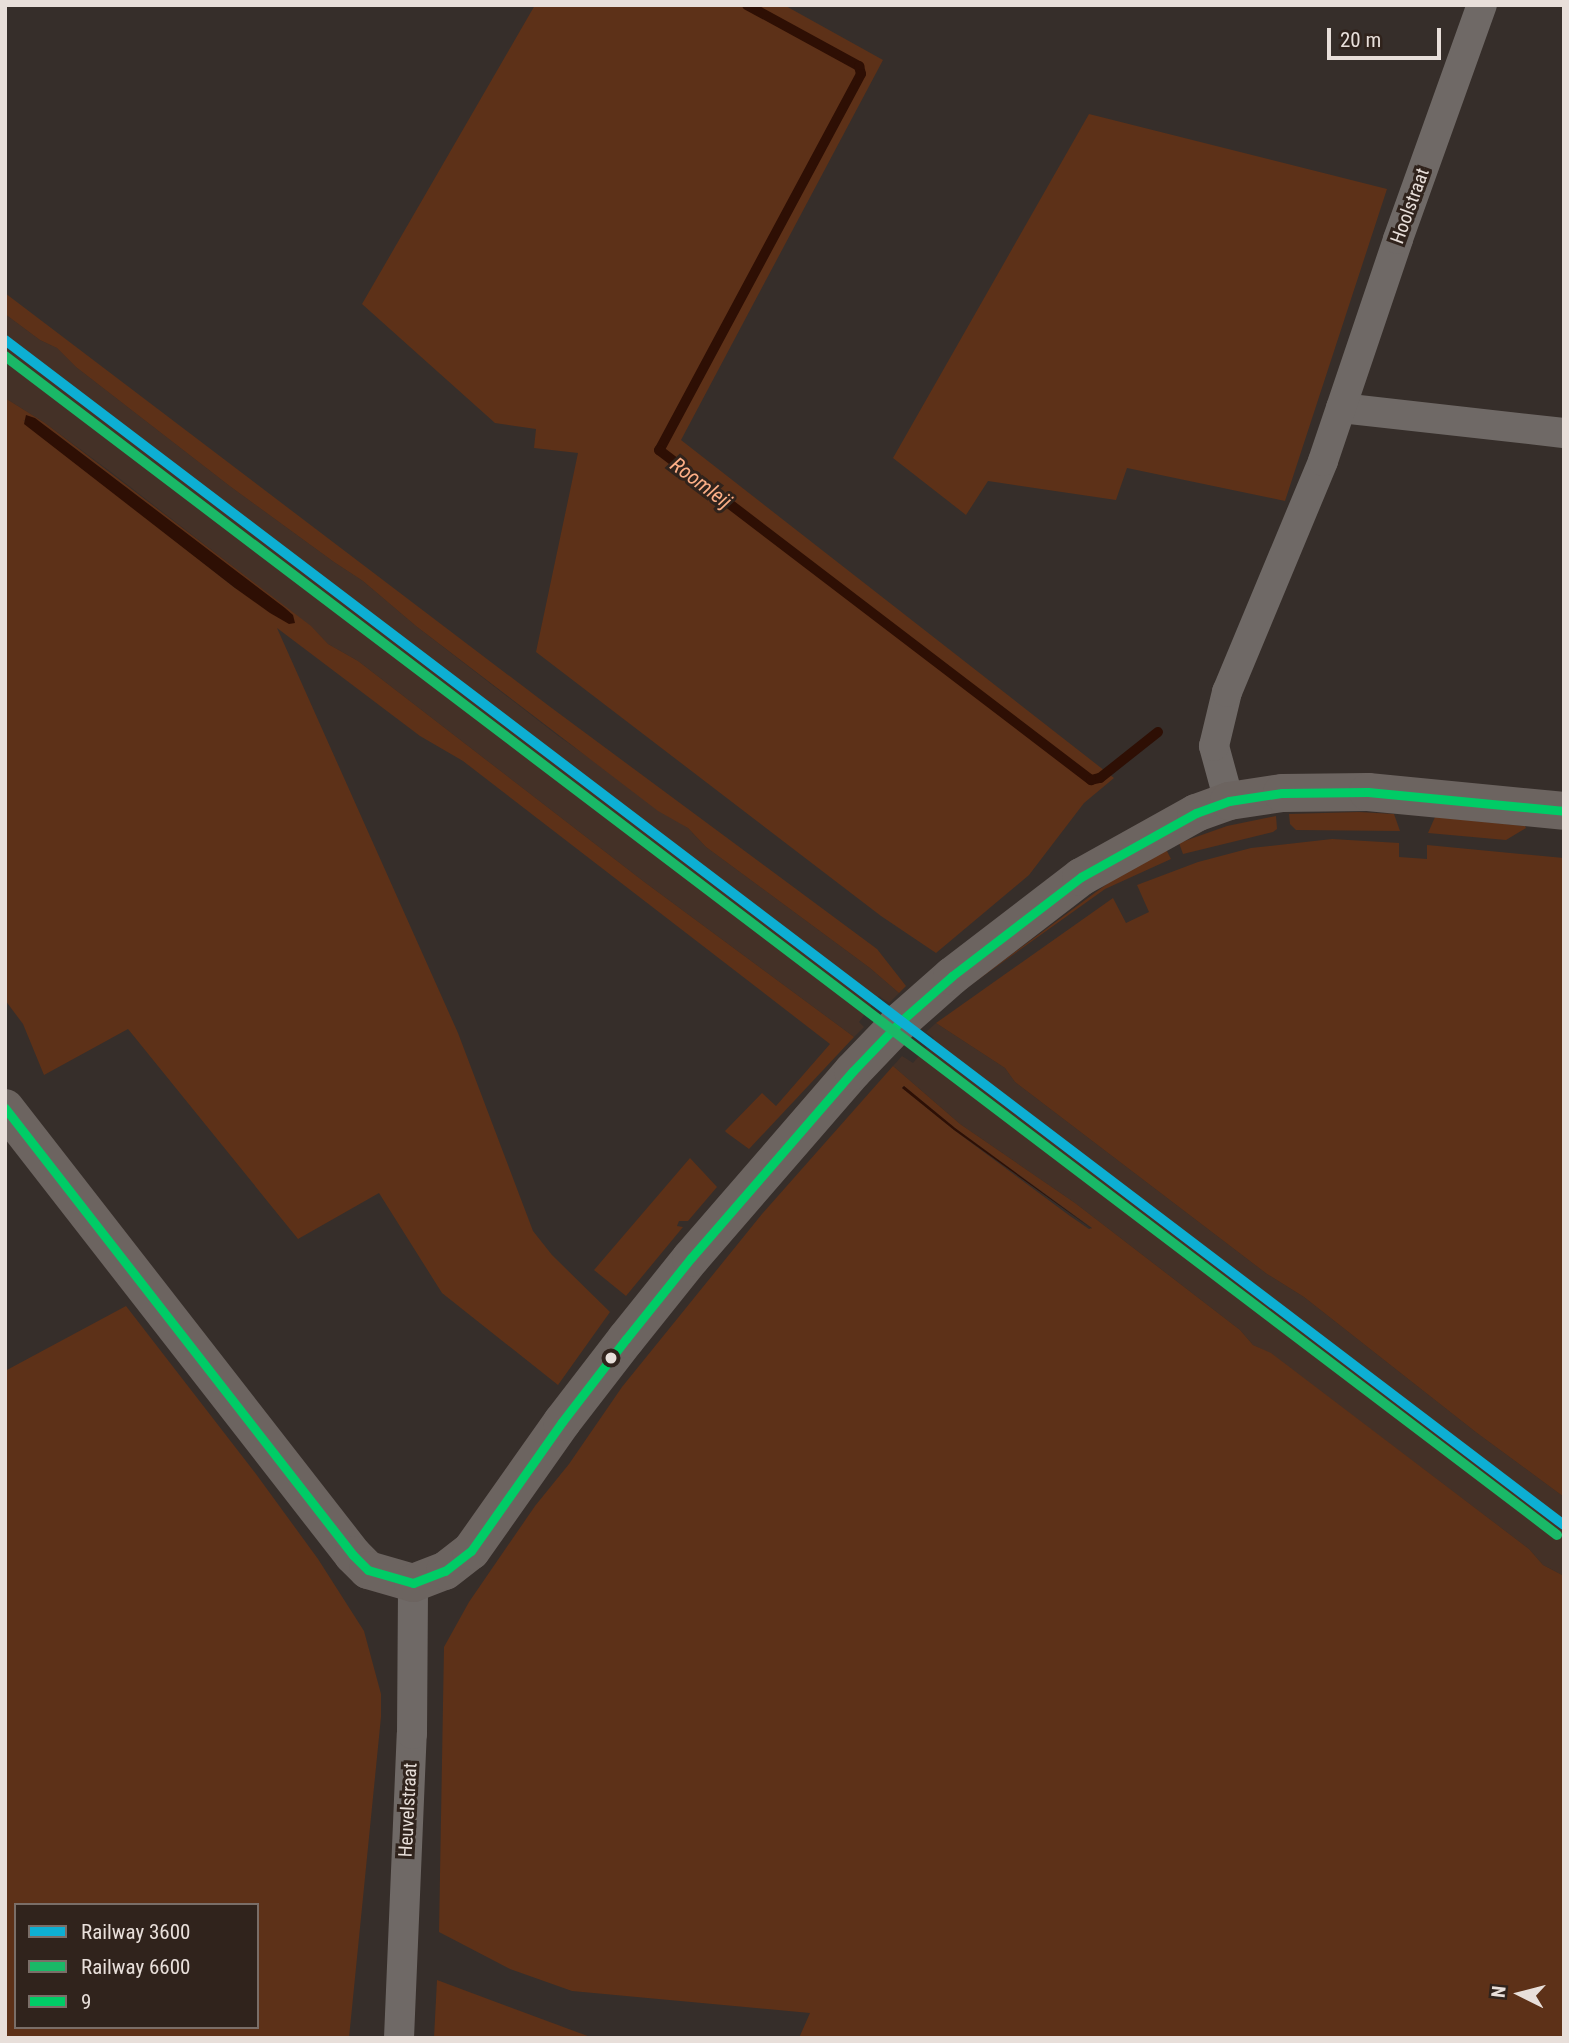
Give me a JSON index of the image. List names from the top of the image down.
{
  "streets": {
    "street": ["Hoolstraat", "Heuvelstraat"]
  },
  "water": ["Roomleij"],
  "lines": ["rail line 3600", "rail line 6600", "transit line 9"],
  "legend": ["Railway 3600", "Railway 6600", "9"],
  "scale_bar": "20 m",
  "north": "left"
}
